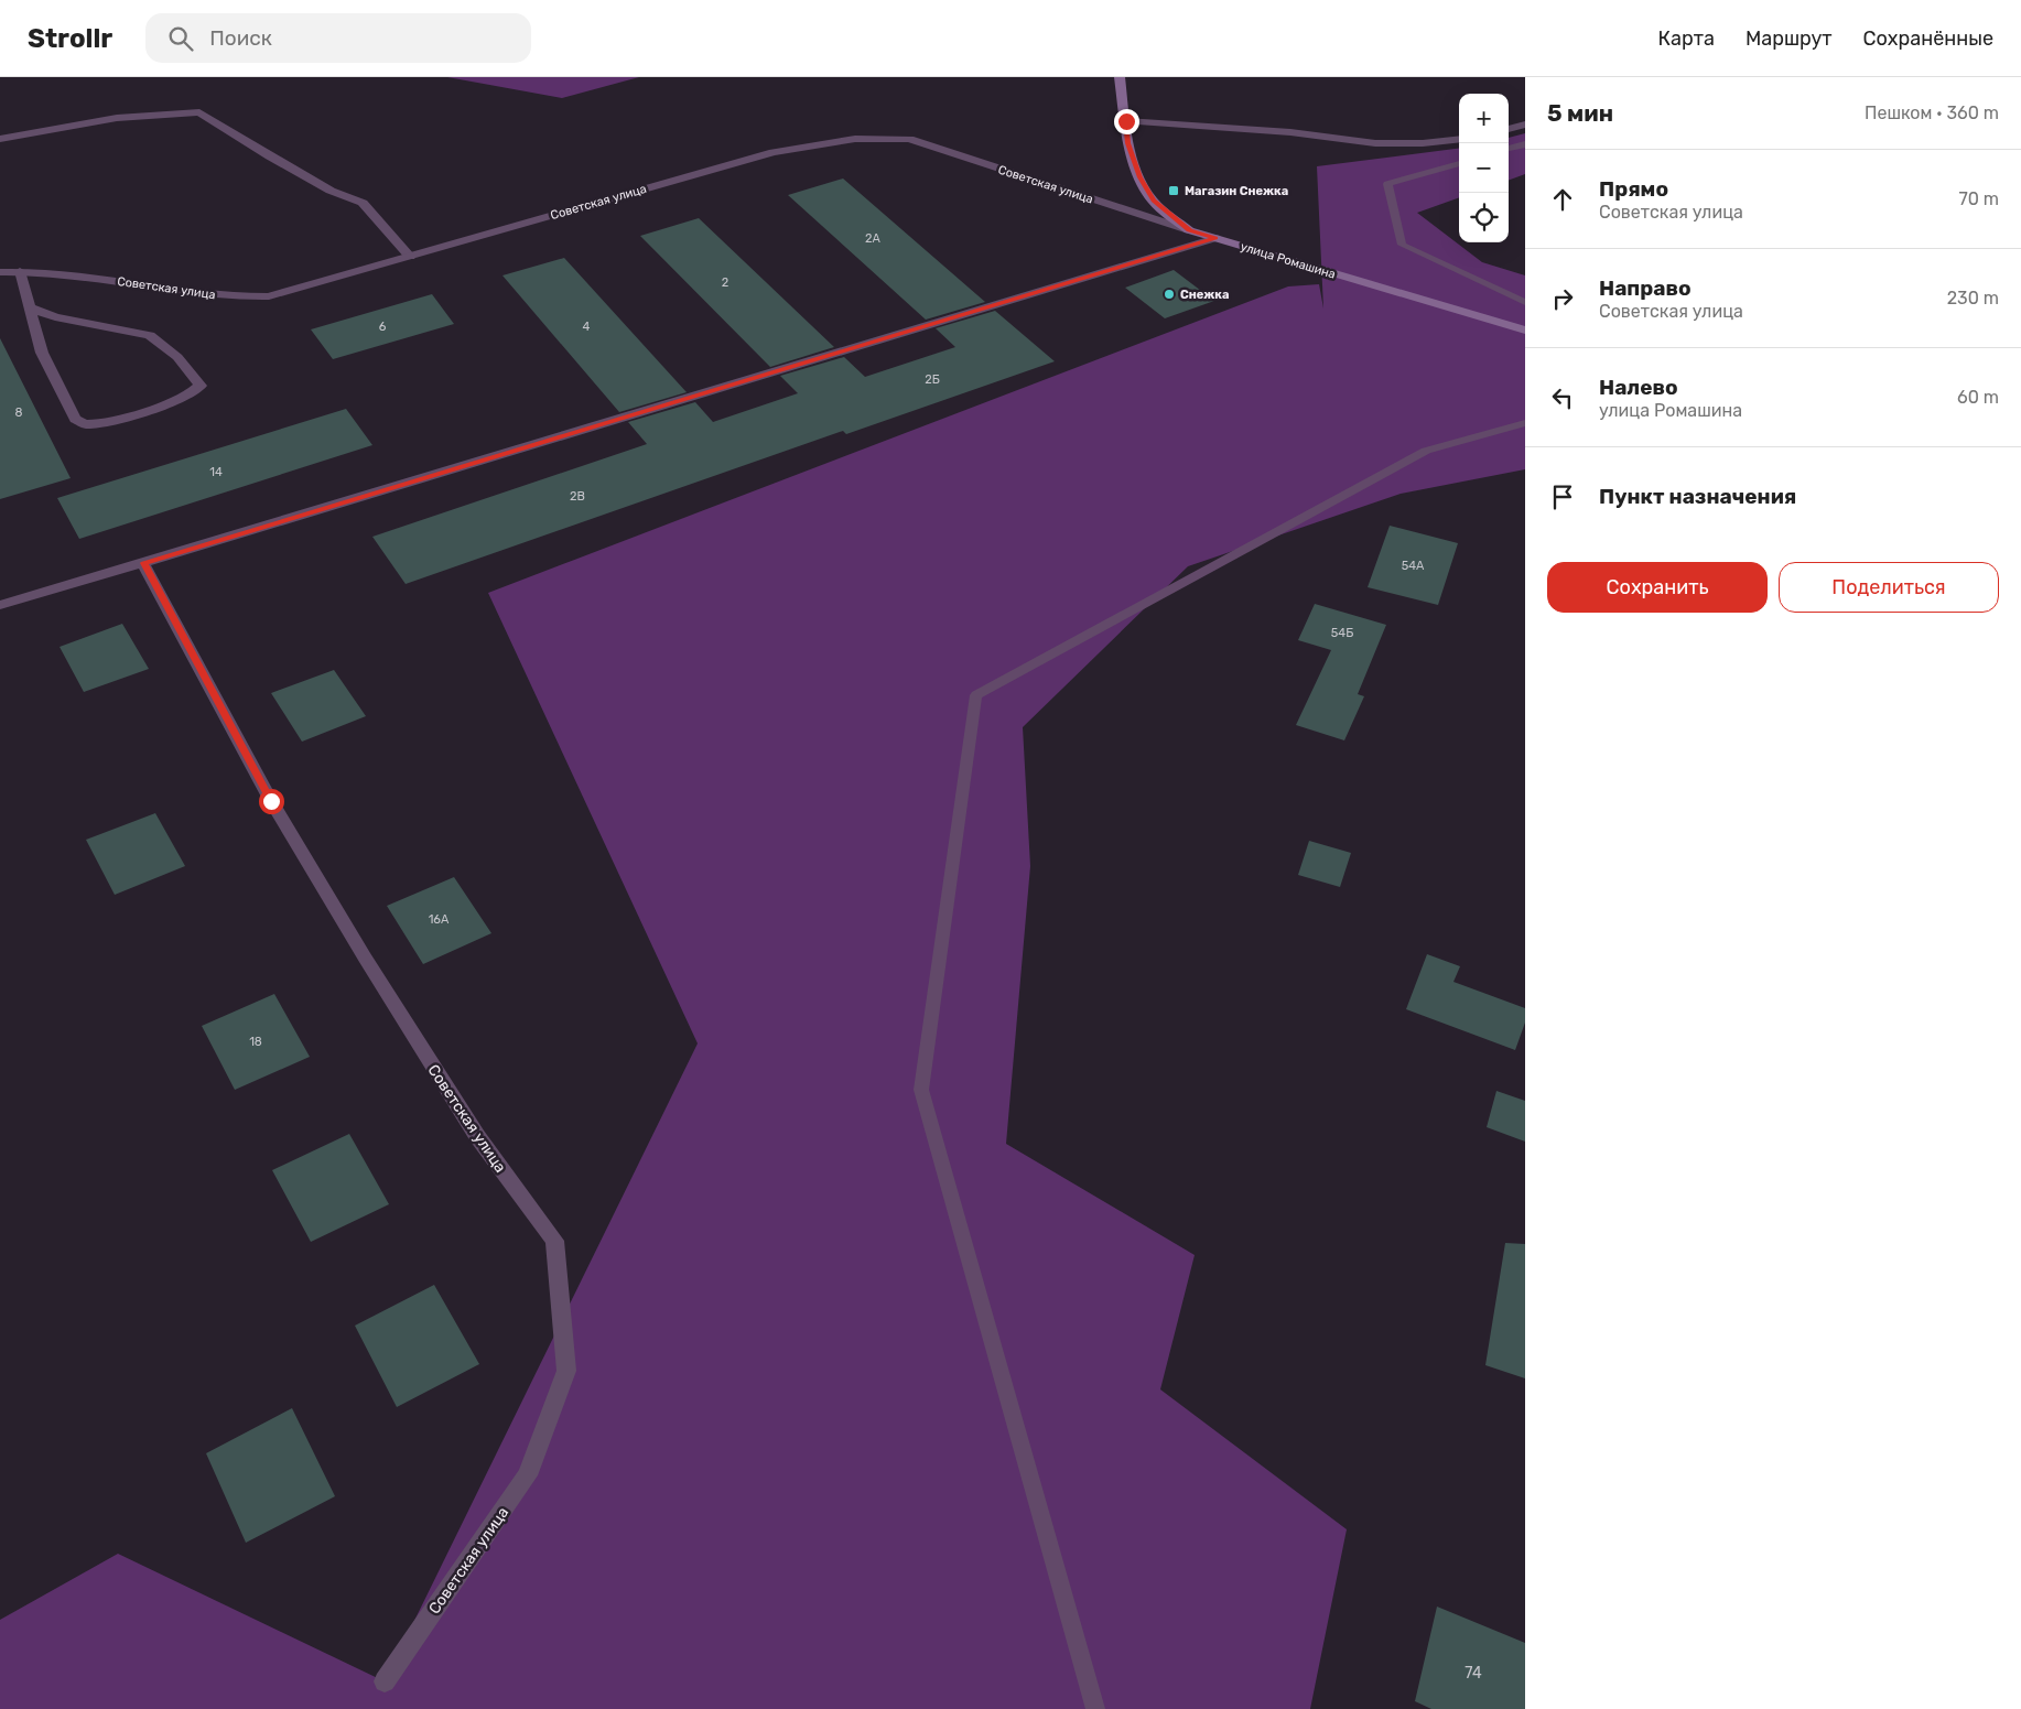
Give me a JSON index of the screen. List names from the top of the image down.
{
  "streets": {
    "street": ["Советская улица", "улица Ромашина"]
  },
  "crossings": [
    ["Советская улица", "улица Ромашина"]
  ],
  "places": {
    "transit": ["Магазин Снежка"],
    "other": ["Снежка"]
  },
  "house_numbers": [
    "2А",
    "2",
    "6",
    "4",
    "2Б",
    "8",
    "14",
    "2В",
    "54А",
    "54Б",
    "16А",
    "18",
    "74"
  ],
  "page": {
    "header": "Strollr",
    "search": "Поиск",
    "nav": ["Карта", "Маршрут", "Сохранённые"],
    "heading": ["5 мин", "Пешком · 360 m"],
    "map_buttons": ["+", "−"],
    "list": [
      ["Прямо", "Советская улица", "70 m"],
      ["Направо", "Советская улица", "230 m"],
      ["Налево", "улица Ромашина", "60 m"],
      "Пункт назначения"
    ],
    "buttons": ["Сохранить", "Поделиться"]
  }
}
